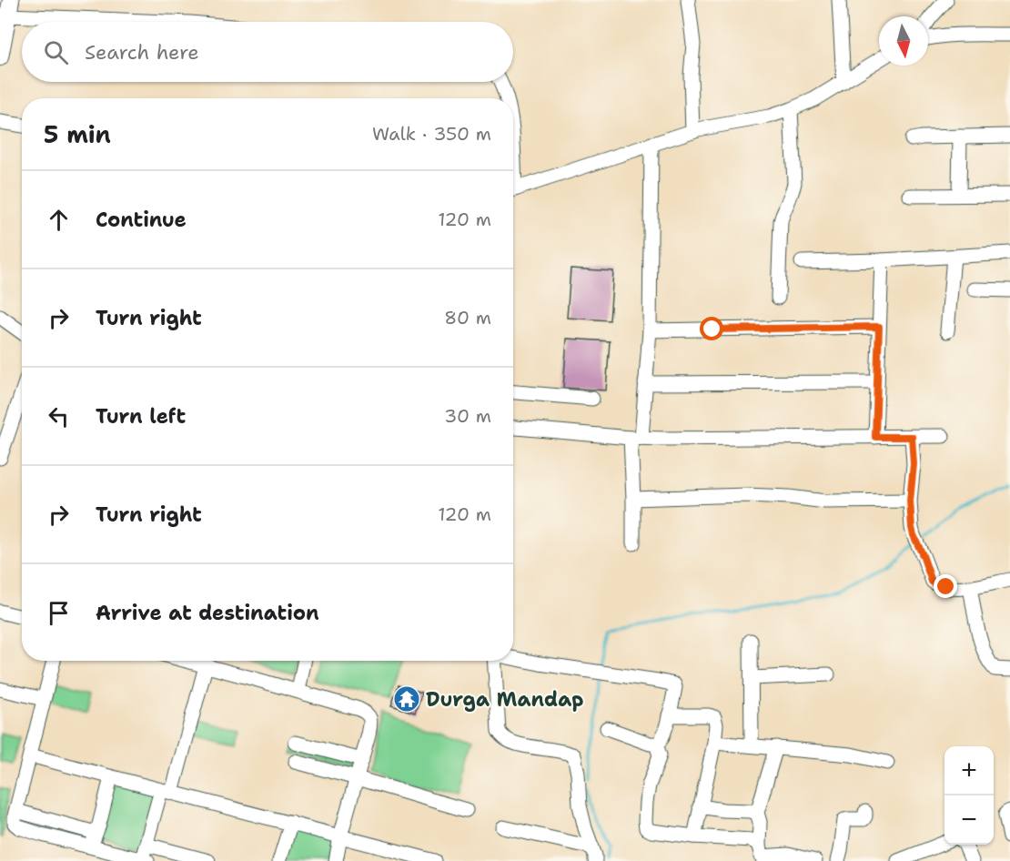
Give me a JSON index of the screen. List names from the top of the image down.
{
  "places": {
    "temple": ["Durga Mandap"]
  },
  "north": "bottom",
  "page": {
    "search": "Search here",
    "heading": ["5 min", "Walk · 350 m"],
    "list": [
      ["Continue", "120 m"],
      ["Turn right", "80 m"],
      ["Turn left", "30 m"],
      ["Turn right", "120 m"],
      "Arrive at destination"
    ],
    "map_buttons": ["+", "−"]
  }
}
